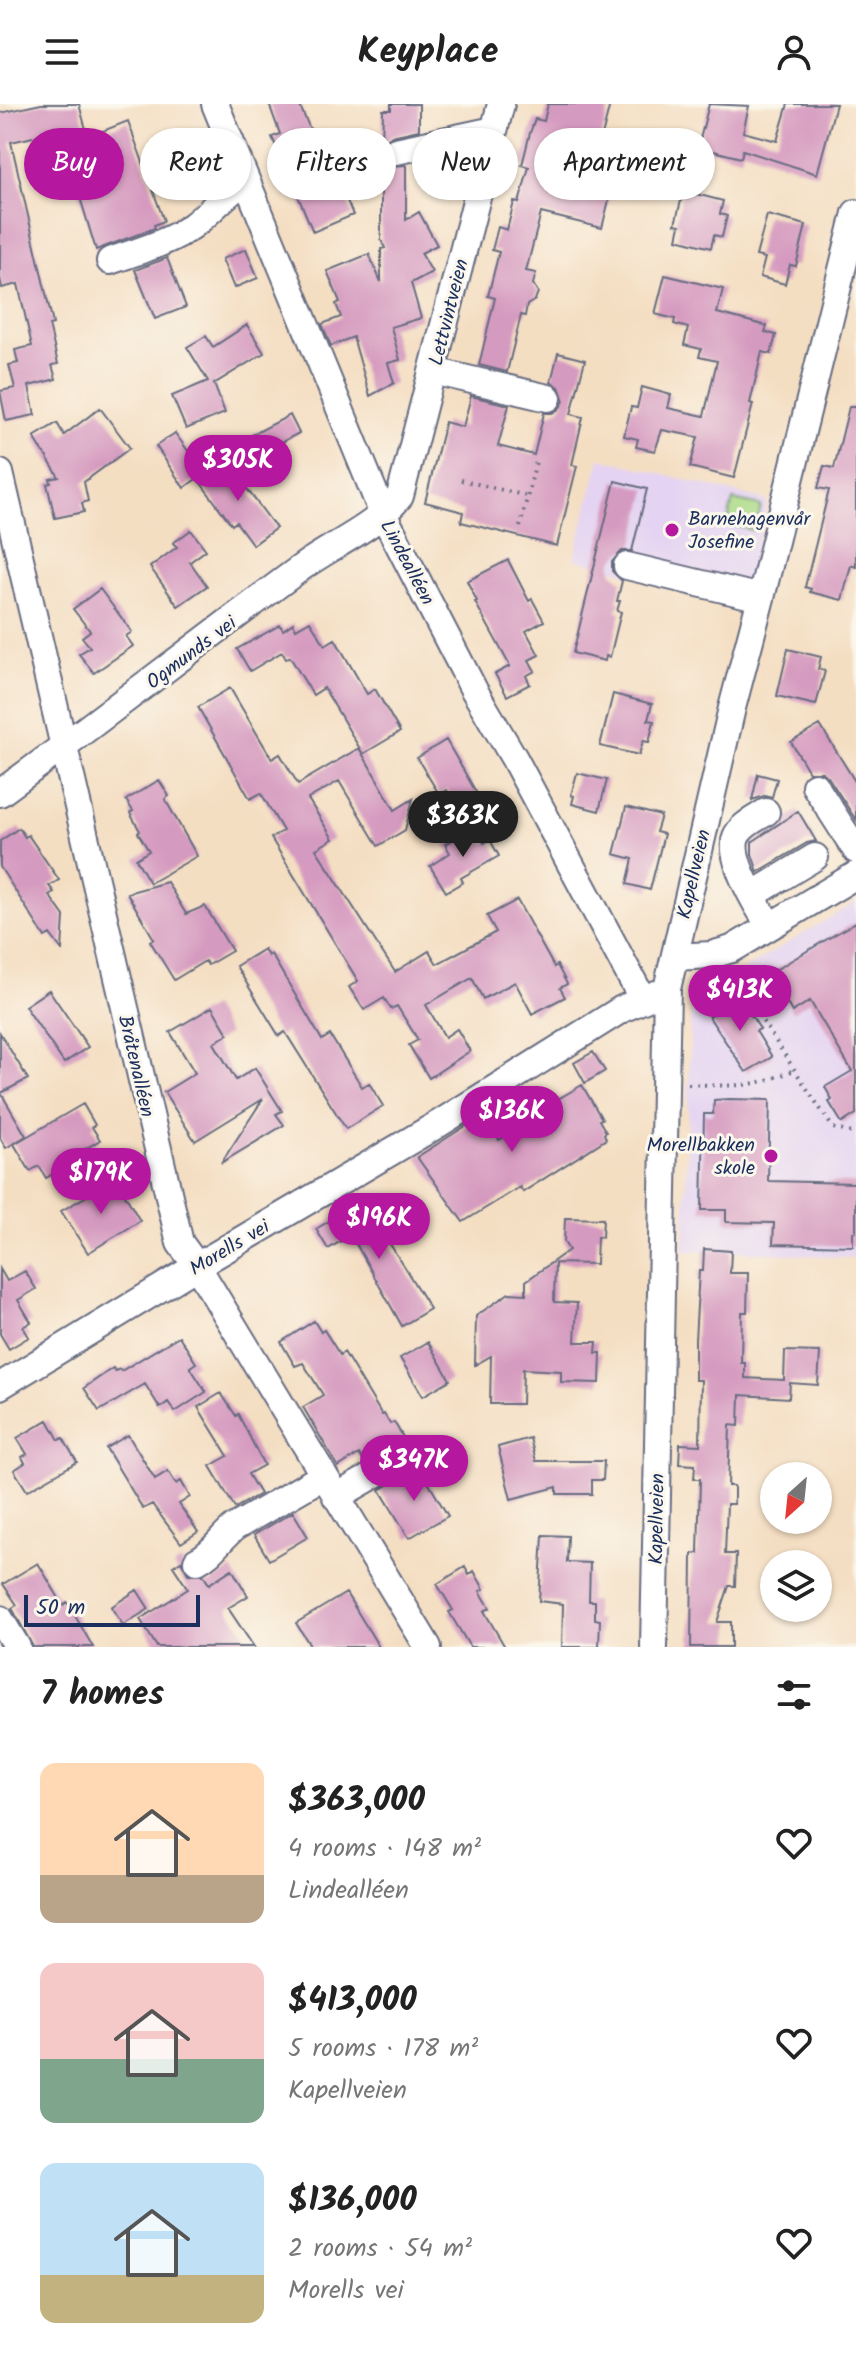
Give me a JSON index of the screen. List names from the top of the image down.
{
  "streets": {
    "street": [
      "Lettvintveien",
      "Lindealléen",
      "Ogmunds vei",
      "Kapellveien",
      "Bråtenalléen",
      "Morells vei"
    ]
  },
  "crossings": [
    ["Lettvintveien", "Lindealléen"],
    ["Lettvintveien", "Ogmunds vei"],
    ["Lindealléen", "Ogmunds vei"],
    ["Lindealléen", "Kapellveien"],
    ["Lindealléen", "Morells vei"],
    ["Ogmunds vei", "Bråtenalléen"],
    ["Kapellveien", "Morells vei"],
    ["Bråtenalléen", "Morells vei"]
  ],
  "places": ["Barnehagenvår Josefine", "Morellbakken skole"],
  "scale_bar": "50 m",
  "north": "bottom left",
  "page": {
    "header": "Keyplace",
    "chip": [
      "Buy",
      "Rent",
      "Filters",
      "New",
      "Apartment"
    ],
    "price": [
      "$305K",
      "$363K",
      "$413K",
      "$136K",
      "$179K",
      "$196K",
      "$347K"
    ],
    "scale": "50 m",
    "heading": "7 homes",
    "list": [
      {
        "name": "$363,000",
        "note": "4 rooms · 148 m² · Lindealléen"
      },
      {
        "name": "$413,000",
        "note": "5 rooms · 178 m² · Kapellveien"
      },
      {
        "name": "$136,000",
        "note": "2 rooms · 54 m² · Morells vei"
      }
    ]
  }
}
